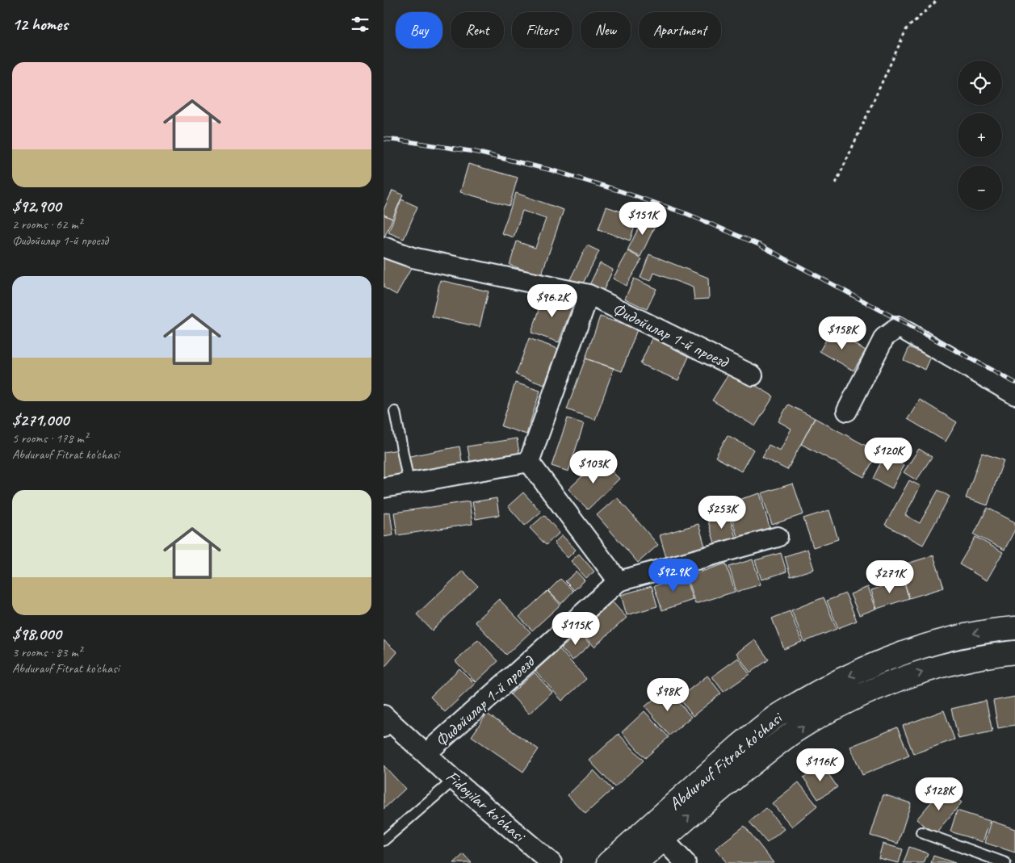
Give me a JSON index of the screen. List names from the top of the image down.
{
  "streets": {
    "main road": ["Abdurauf Fitrat ko'chasi"],
    "street": ["Фидойилар 1-й проезд", "Fidoyilar ko'chasi"]
  },
  "crossings": [
    ["Фидойилар 1-й проезд", "Fidoyilar ko'chasi"]
  ],
  "page": {
    "heading": "12 homes",
    "chip": [
      "Buy",
      "Rent",
      "Filters",
      "New",
      "Apartment"
    ],
    "list": [
      {
        "name": "$92,900",
        "note": "2 rooms · 62 m² · Фидойилар 1-й проезд"
      },
      {
        "name": "$271,000",
        "note": "5 rooms · 178 m² · Abdurauf Fitrat ko'chasi"
      },
      {
        "name": "$98,000",
        "note": "3 rooms · 83 m² · Abdurauf Fitrat ko'chasi"
      }
    ],
    "map_buttons": ["+", "−"],
    "price": [
      "$151K",
      "$96.2K",
      "$158K",
      "$120K",
      "$103K",
      "$253K",
      "$92.9K",
      "$271K",
      "$115K",
      "$98K",
      "$116K",
      "$128K"
    ]
  }
}
